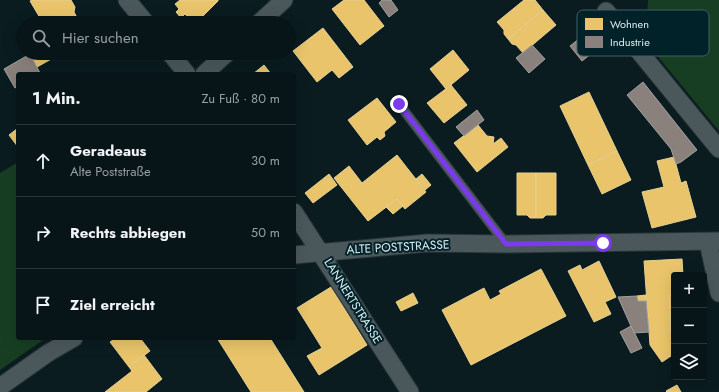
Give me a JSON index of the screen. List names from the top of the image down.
{
  "streets": {
    "street": ["ALTE POSTSTRASSE", "LANNERTSTRASSE"]
  },
  "crossings": [
    ["ALTE POSTSTRASSE", "LANNERTSTRASSE"]
  ],
  "legend": ["Wohnen", "Industrie"],
  "page": {
    "search": "Hier suchen",
    "heading": ["1 Min.", "Zu Fuß · 80 m"],
    "list": [
      ["Geradeaus", "Alte Poststraße", "30 m"],
      ["Rechts abbiegen", "50 m"],
      "Ziel erreicht"
    ],
    "map_buttons": ["+", "−"]
  }
}
